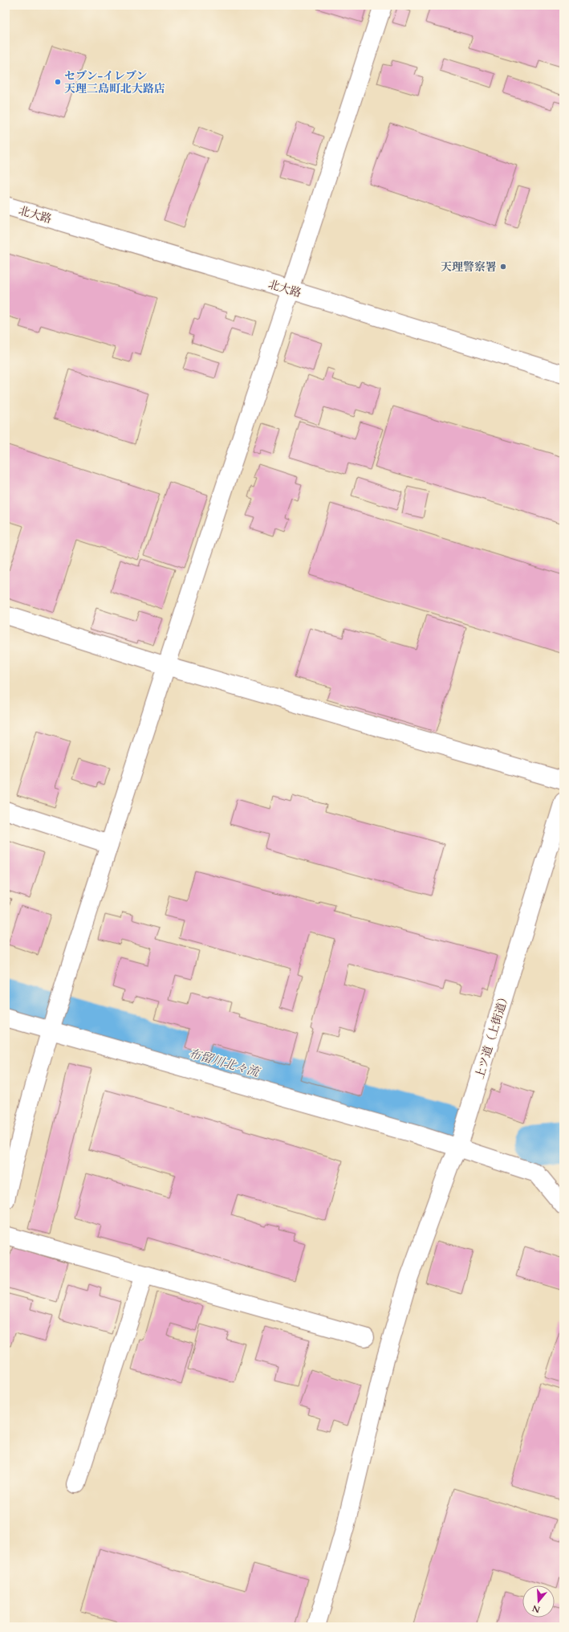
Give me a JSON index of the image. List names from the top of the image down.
{
  "streets": {
    "street": ["北大路", "上ツ道（上街道）"]
  },
  "water": ["布留川北々流"],
  "places": ["セブン‐イレブン 天理三島町北大路店", "天理警察署"],
  "north": "bottom"
}
